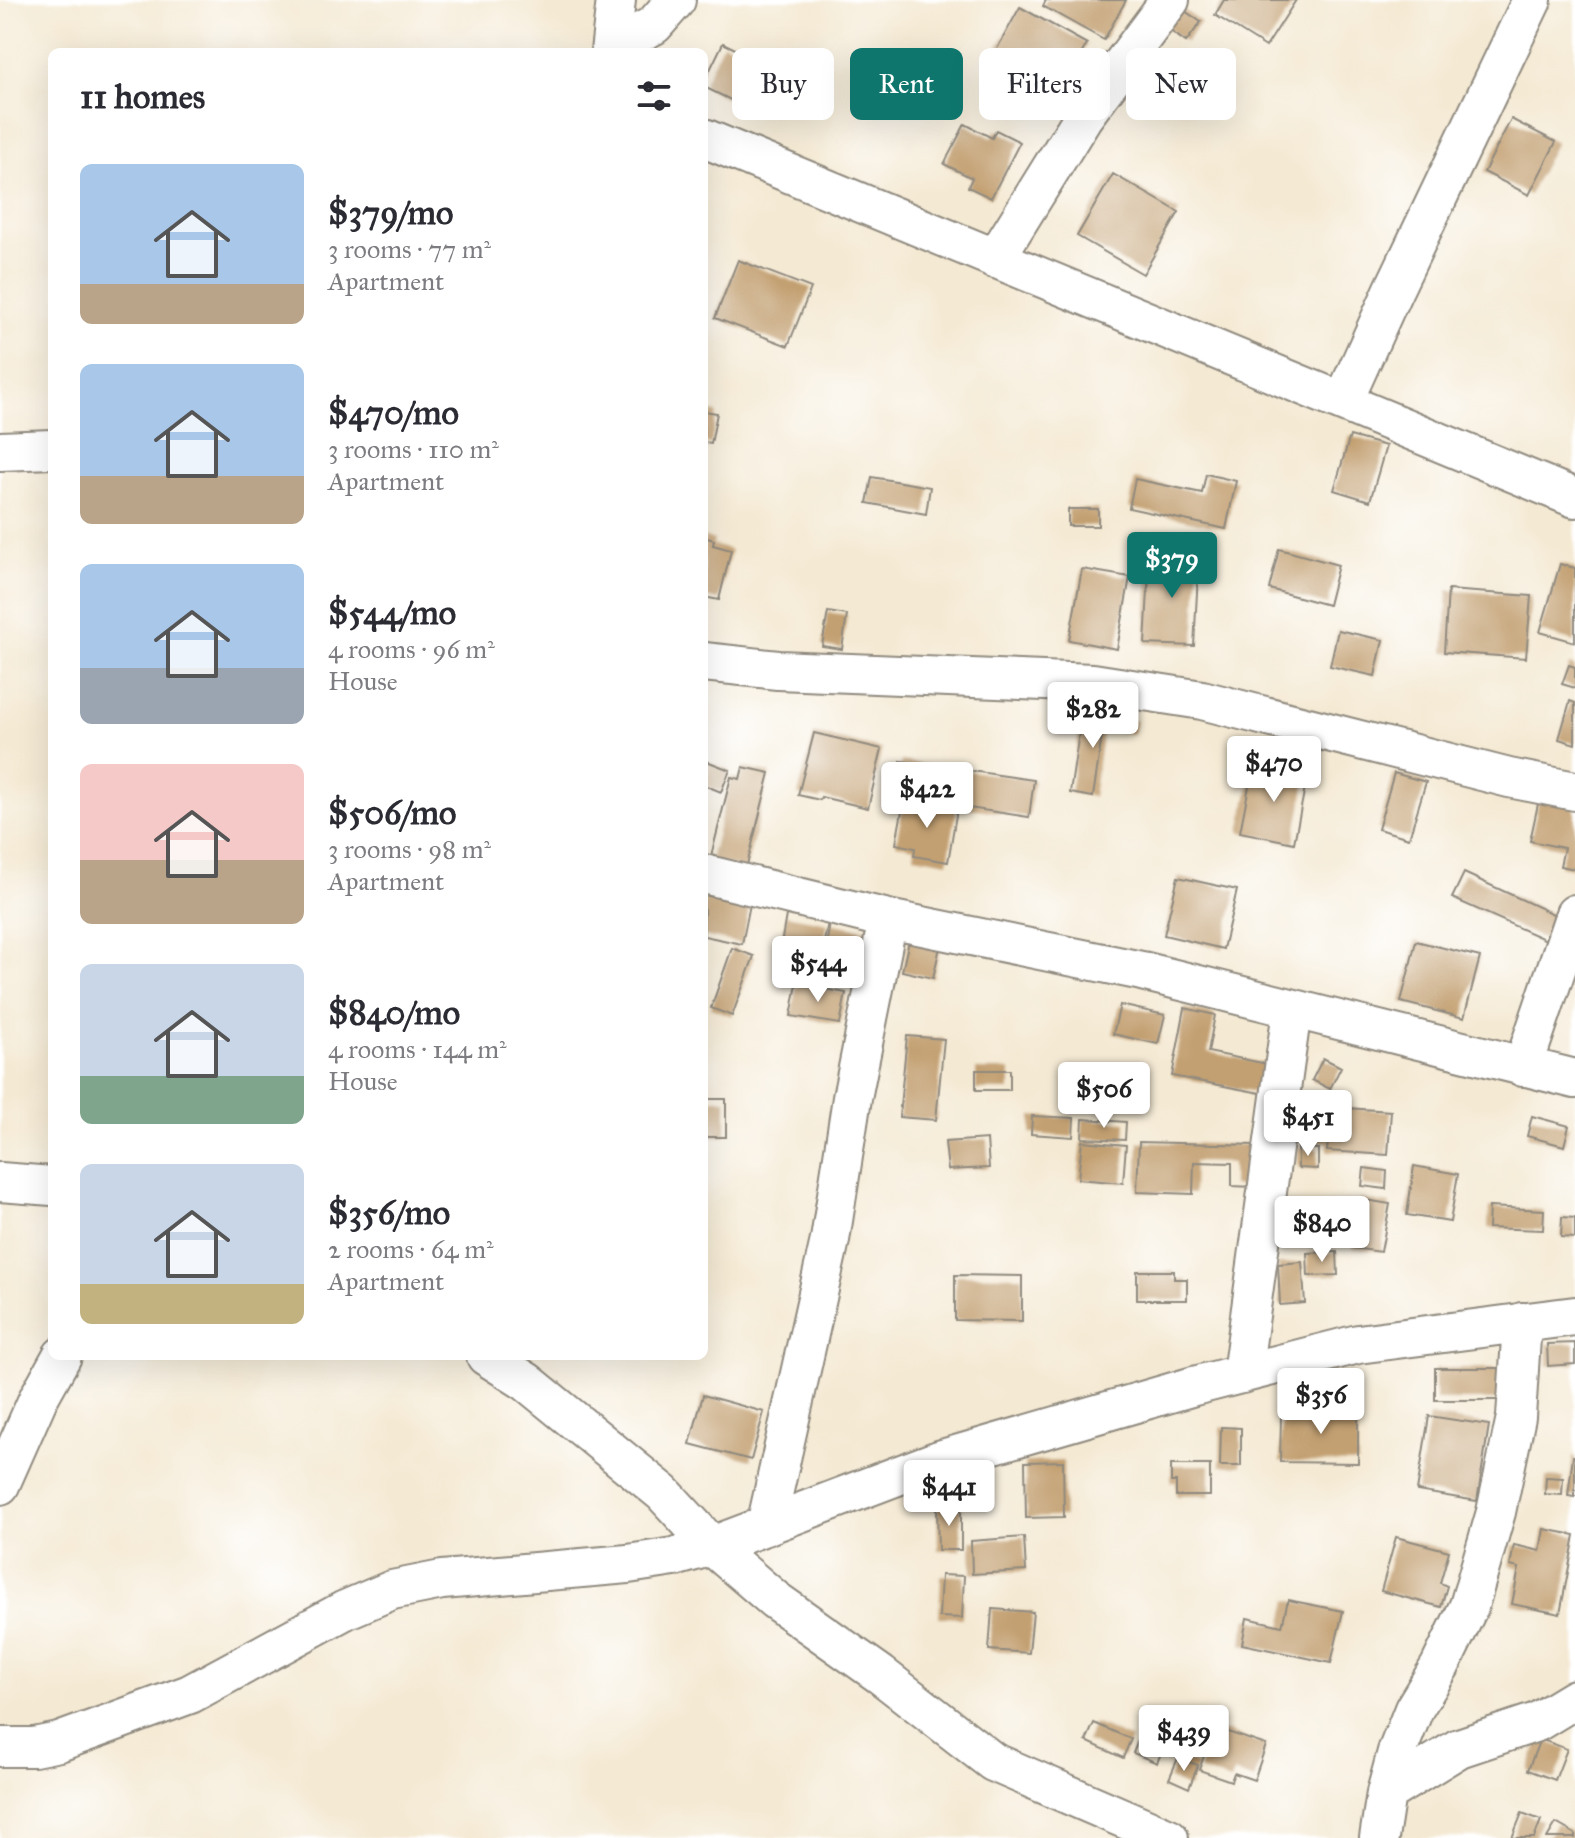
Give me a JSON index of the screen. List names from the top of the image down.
{
  "page": {
    "chip": [
      "Buy",
      "Rent",
      "Filters",
      "New"
    ],
    "heading": "11 homes",
    "list": [
      {
        "name": "$379/mo",
        "note": "3 rooms · 77 m² · Apartment"
      },
      {
        "name": "$470/mo",
        "note": "3 rooms · 110 m² · Apartment"
      },
      {
        "name": "$544/mo",
        "note": "4 rooms · 96 m² · House"
      },
      {
        "name": "$506/mo",
        "note": "3 rooms · 98 m² · Apartment"
      },
      {
        "name": "$840/mo",
        "note": "4 rooms · 144 m² · House"
      },
      {
        "name": "$356/mo",
        "note": "2 rooms · 64 m² · Apartment"
      }
    ],
    "price": [
      "$379",
      "$282",
      "$470",
      "$422",
      "$544",
      "$506",
      "$451",
      "$840",
      "$356",
      "$441",
      "$439"
    ]
  }
}
